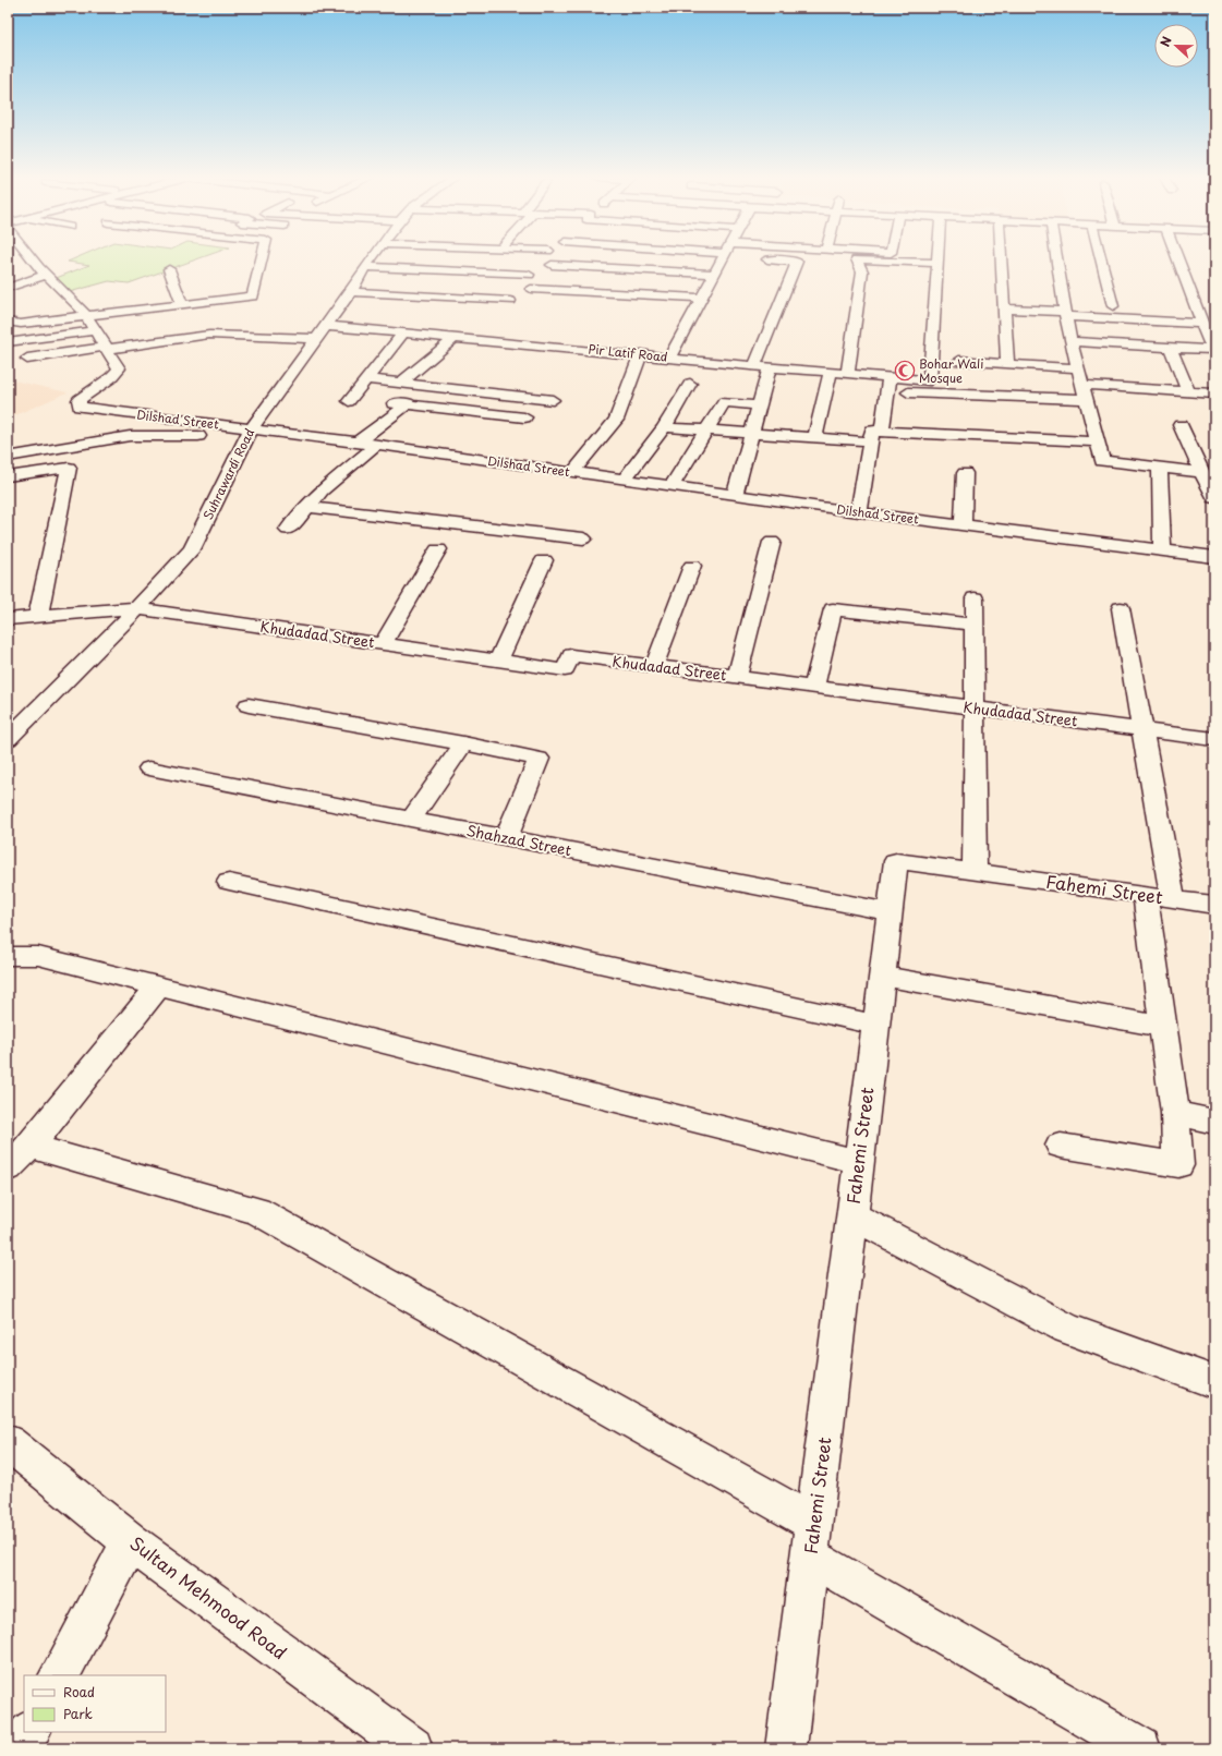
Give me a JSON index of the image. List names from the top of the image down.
{
  "streets": {
    "street": [
      "Pir Latif Road",
      "Dilshad Street",
      "Suhrawardi Road",
      "Khudadad Street",
      "Shahzad Street",
      "Fahemi Street",
      "Sultan Mehmood Road"
    ]
  },
  "crossings": [
    ["Pir Latif Road", "Suhrawardi Road"],
    ["Dilshad Street", "Suhrawardi Road"],
    ["Suhrawardi Road", "Khudadad Street"],
    ["Shahzad Street", "Fahemi Street"]
  ],
  "places": {
    "mosque": ["Bohar Wali Mosque"]
  },
  "legend": ["Road", "Park"],
  "north": "left"
}
